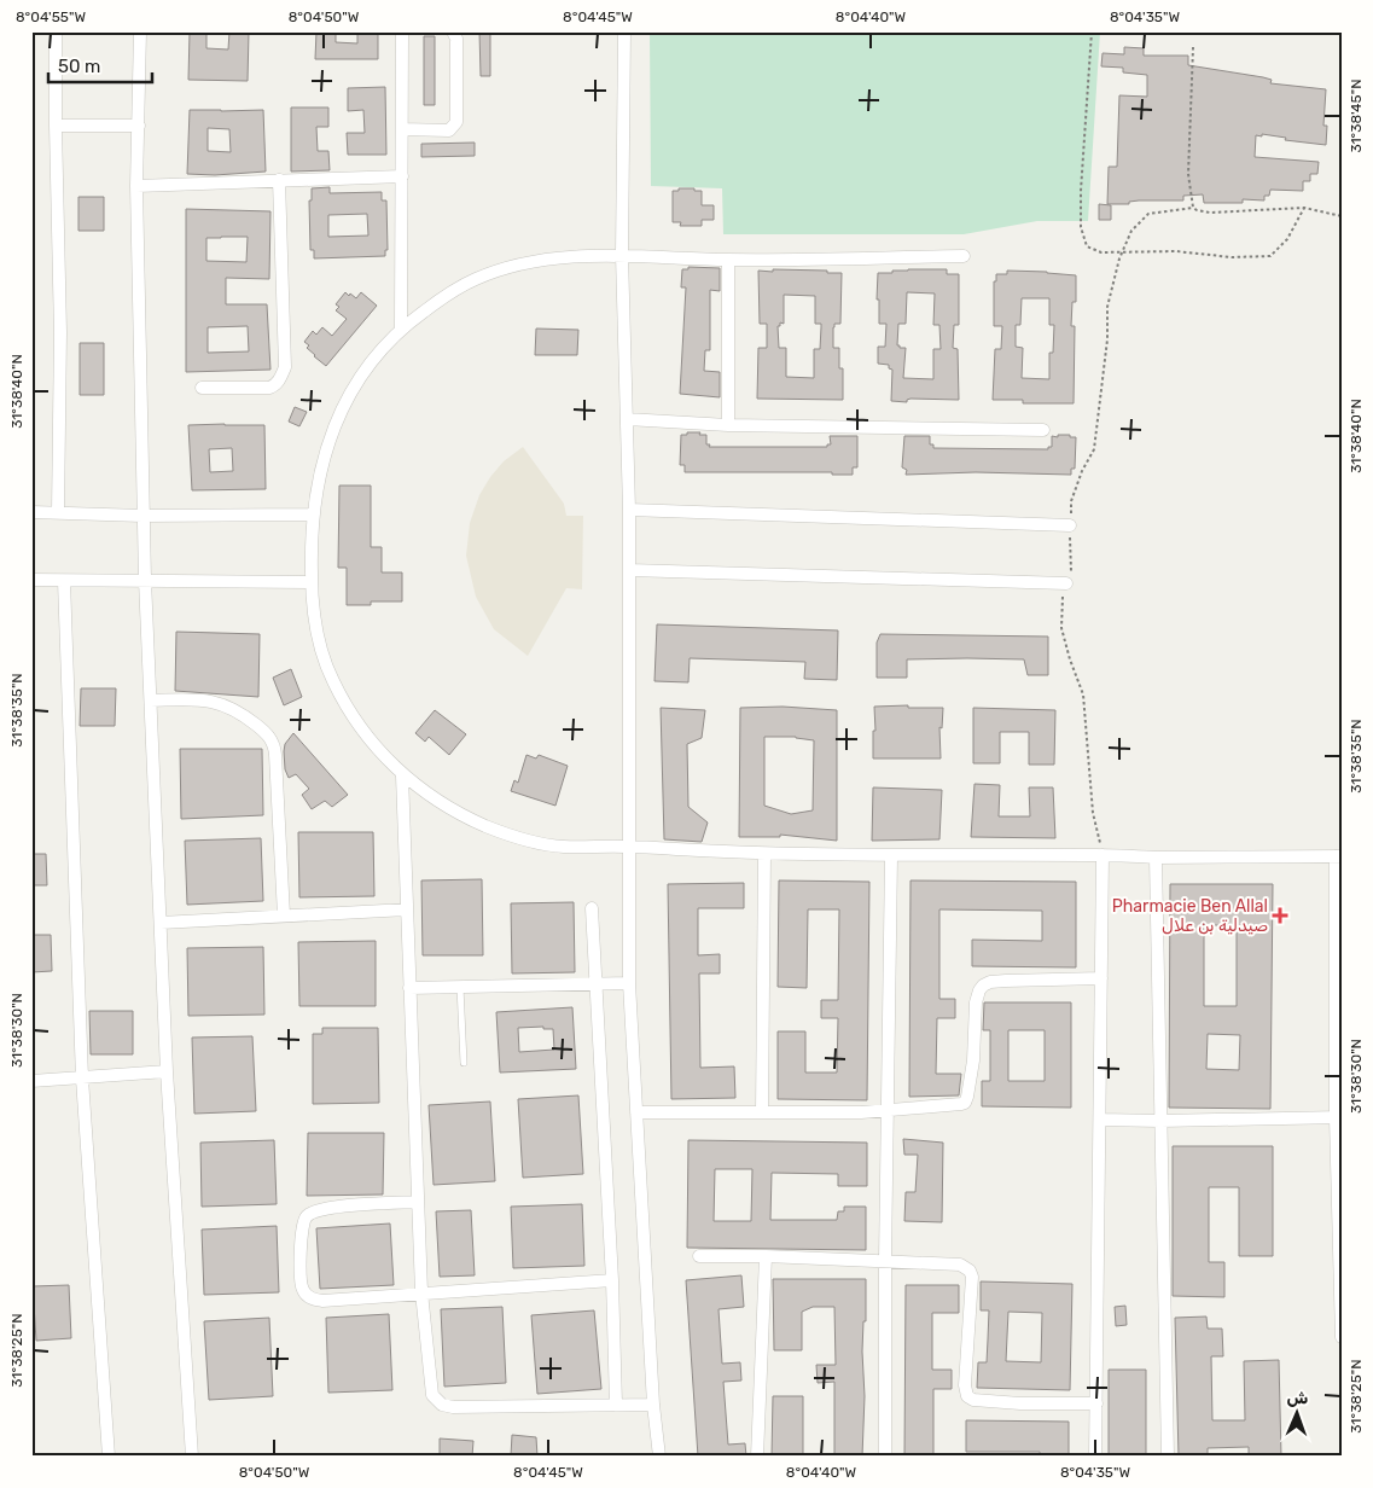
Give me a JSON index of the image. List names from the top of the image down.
{
  "places": {
    "health": ["Pharmacie Ben Allal صيدلية بن علال"]
  },
  "scale_bar": "50 m",
  "north": "top",
  "coordinates": [
    "8°04'55\"W",
    "8°04'50\"W",
    "8°04'45\"W",
    "8°04'40\"W",
    "8°04'35\"W",
    "31°38'45\"N",
    "31°38'40\"N",
    "31°38'35\"N",
    "31°38'30\"N",
    "31°38'25\"N"
  ]
}
